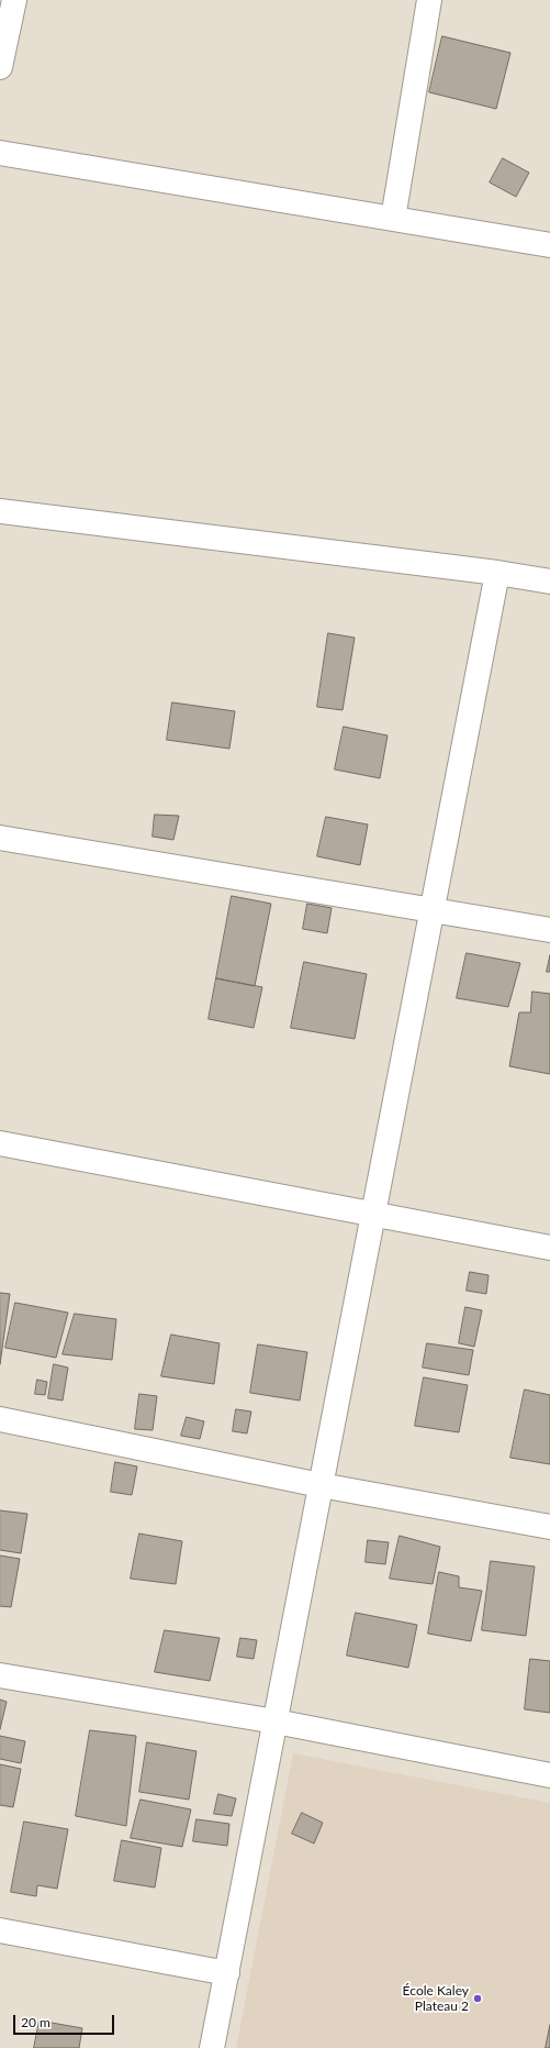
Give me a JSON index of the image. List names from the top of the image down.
{
  "places": ["École Kaley Plateau 2"],
  "scale_bar": "20 m"
}
